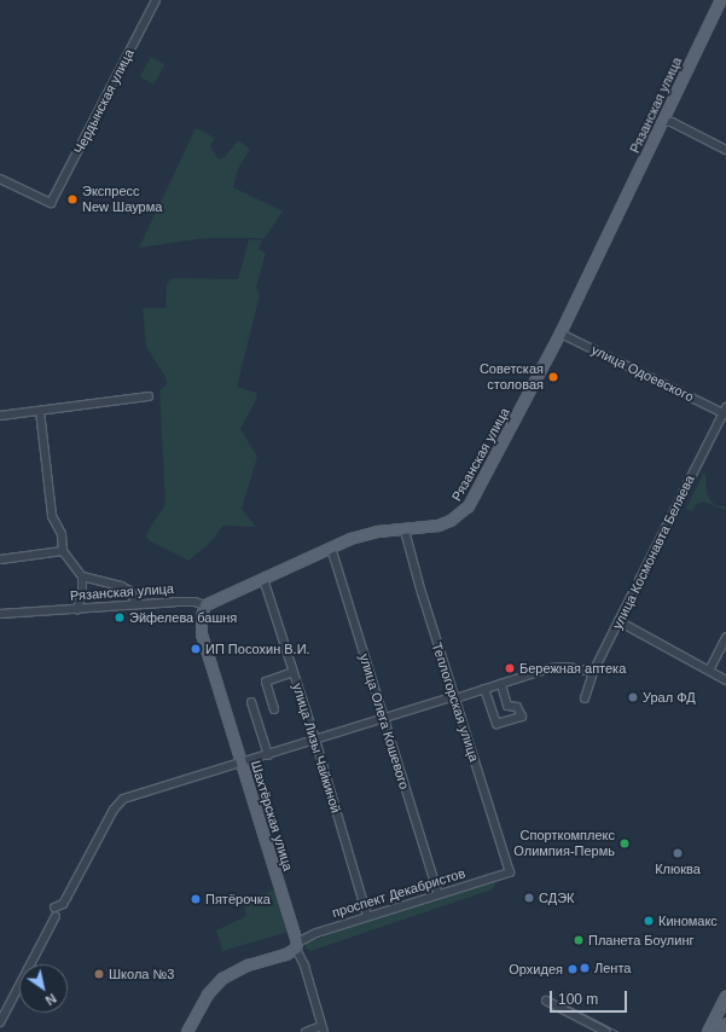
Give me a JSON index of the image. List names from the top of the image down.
{
  "streets": {
    "main road": ["Рязанская улица", "Шахтёрская улица", "проспект Декабристов"],
    "street": [
      "Чердынская улица",
      "улица Одоевского",
      "улица Космонавта Беляева",
      "Теплогорская улица",
      "улица Олега Кошевого",
      "улица Лизы Чайкиной"
    ]
  },
  "crossings": [
    ["Рязанская улица", "улица Одоевского"],
    ["Рязанская улица", "Теплогорская улица"],
    ["Рязанская улица", "улица Олега Кошевого"],
    ["Рязанская улица", "улица Лизы Чайкиной"],
    ["Рязанская улица", "Шахтёрская улица"],
    ["улица Одоевского", "улица Космонавта Беляева"],
    ["Теплогорская улица", "проспект Декабристов"],
    ["улица Олега Кошевого", "проспект Декабристов"],
    ["улица Лизы Чайкиной", "проспект Декабристов"],
    ["Шахтёрская улица", "проспект Декабристов"]
  ],
  "places": [
    "Экспресс New Шаурма",
    "Советская столовая",
    "Эйфелева башня",
    "ИП Посохин В.И.",
    "Бережная аптека",
    "Урал ФД",
    "Спорткомплекс Олимпия-Пермь",
    "Клюква",
    "СДЭК",
    "Пятёрочка",
    "Киномакс",
    "Планета Боулинг",
    "Лента",
    "Орхидея",
    "Школа №3"
  ],
  "scale_bar": "100 m",
  "north": "bottom right"
}
